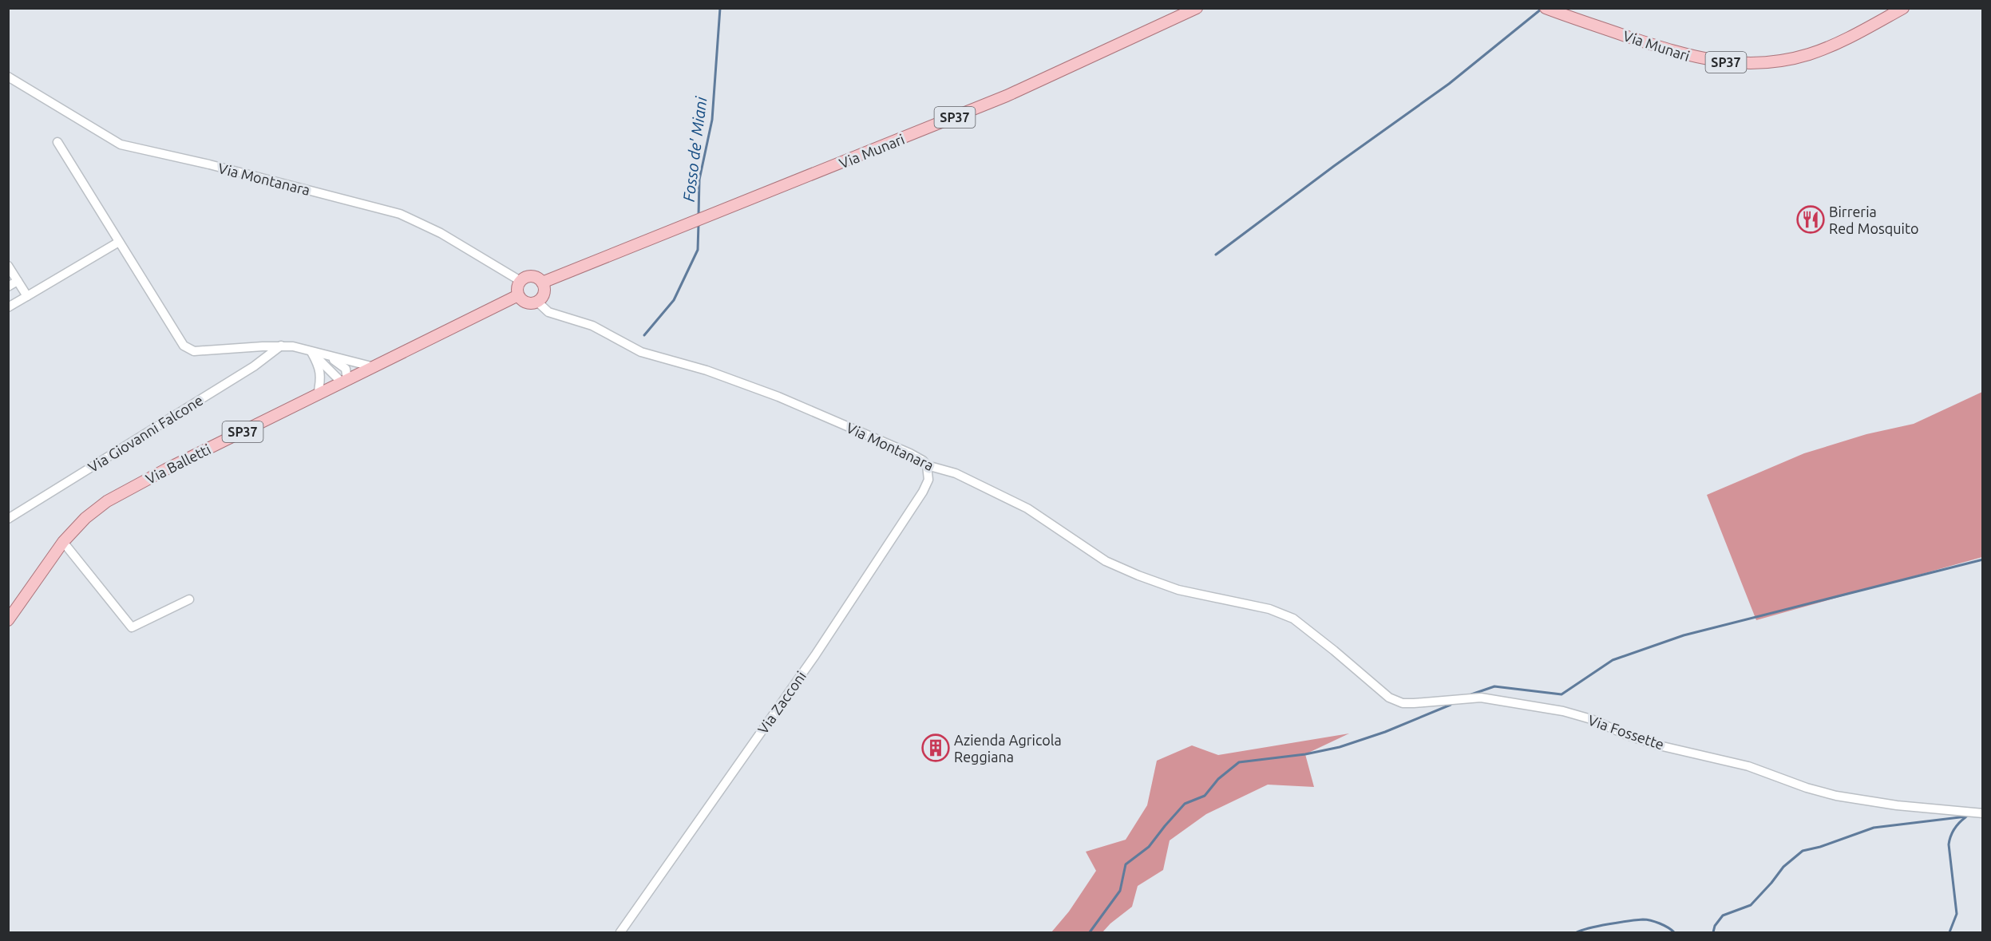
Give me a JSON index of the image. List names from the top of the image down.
{
  "streets": {
    "main road": ["Via Munari", "SP37", "Via Balletti"],
    "street": [
      "Via Montanara",
      "Via Giovanni Falcone",
      "Via Zacconi",
      "Via Fossette"
    ]
  },
  "crossings": [
    ["Via Munari", "Via Montanara"],
    ["Via Munari", "Via Balletti"],
    ["Via Montanara", "Via Balletti"],
    ["Via Montanara", "Via Zacconi"],
    ["Via Montanara", "Via Fossette"]
  ],
  "water": ["Fosso de' Miani"],
  "places": {
    "restaurant": ["Birreria Red Mosquito"],
    "building": ["Azienda Agricola Reggiana"]
  }
}
